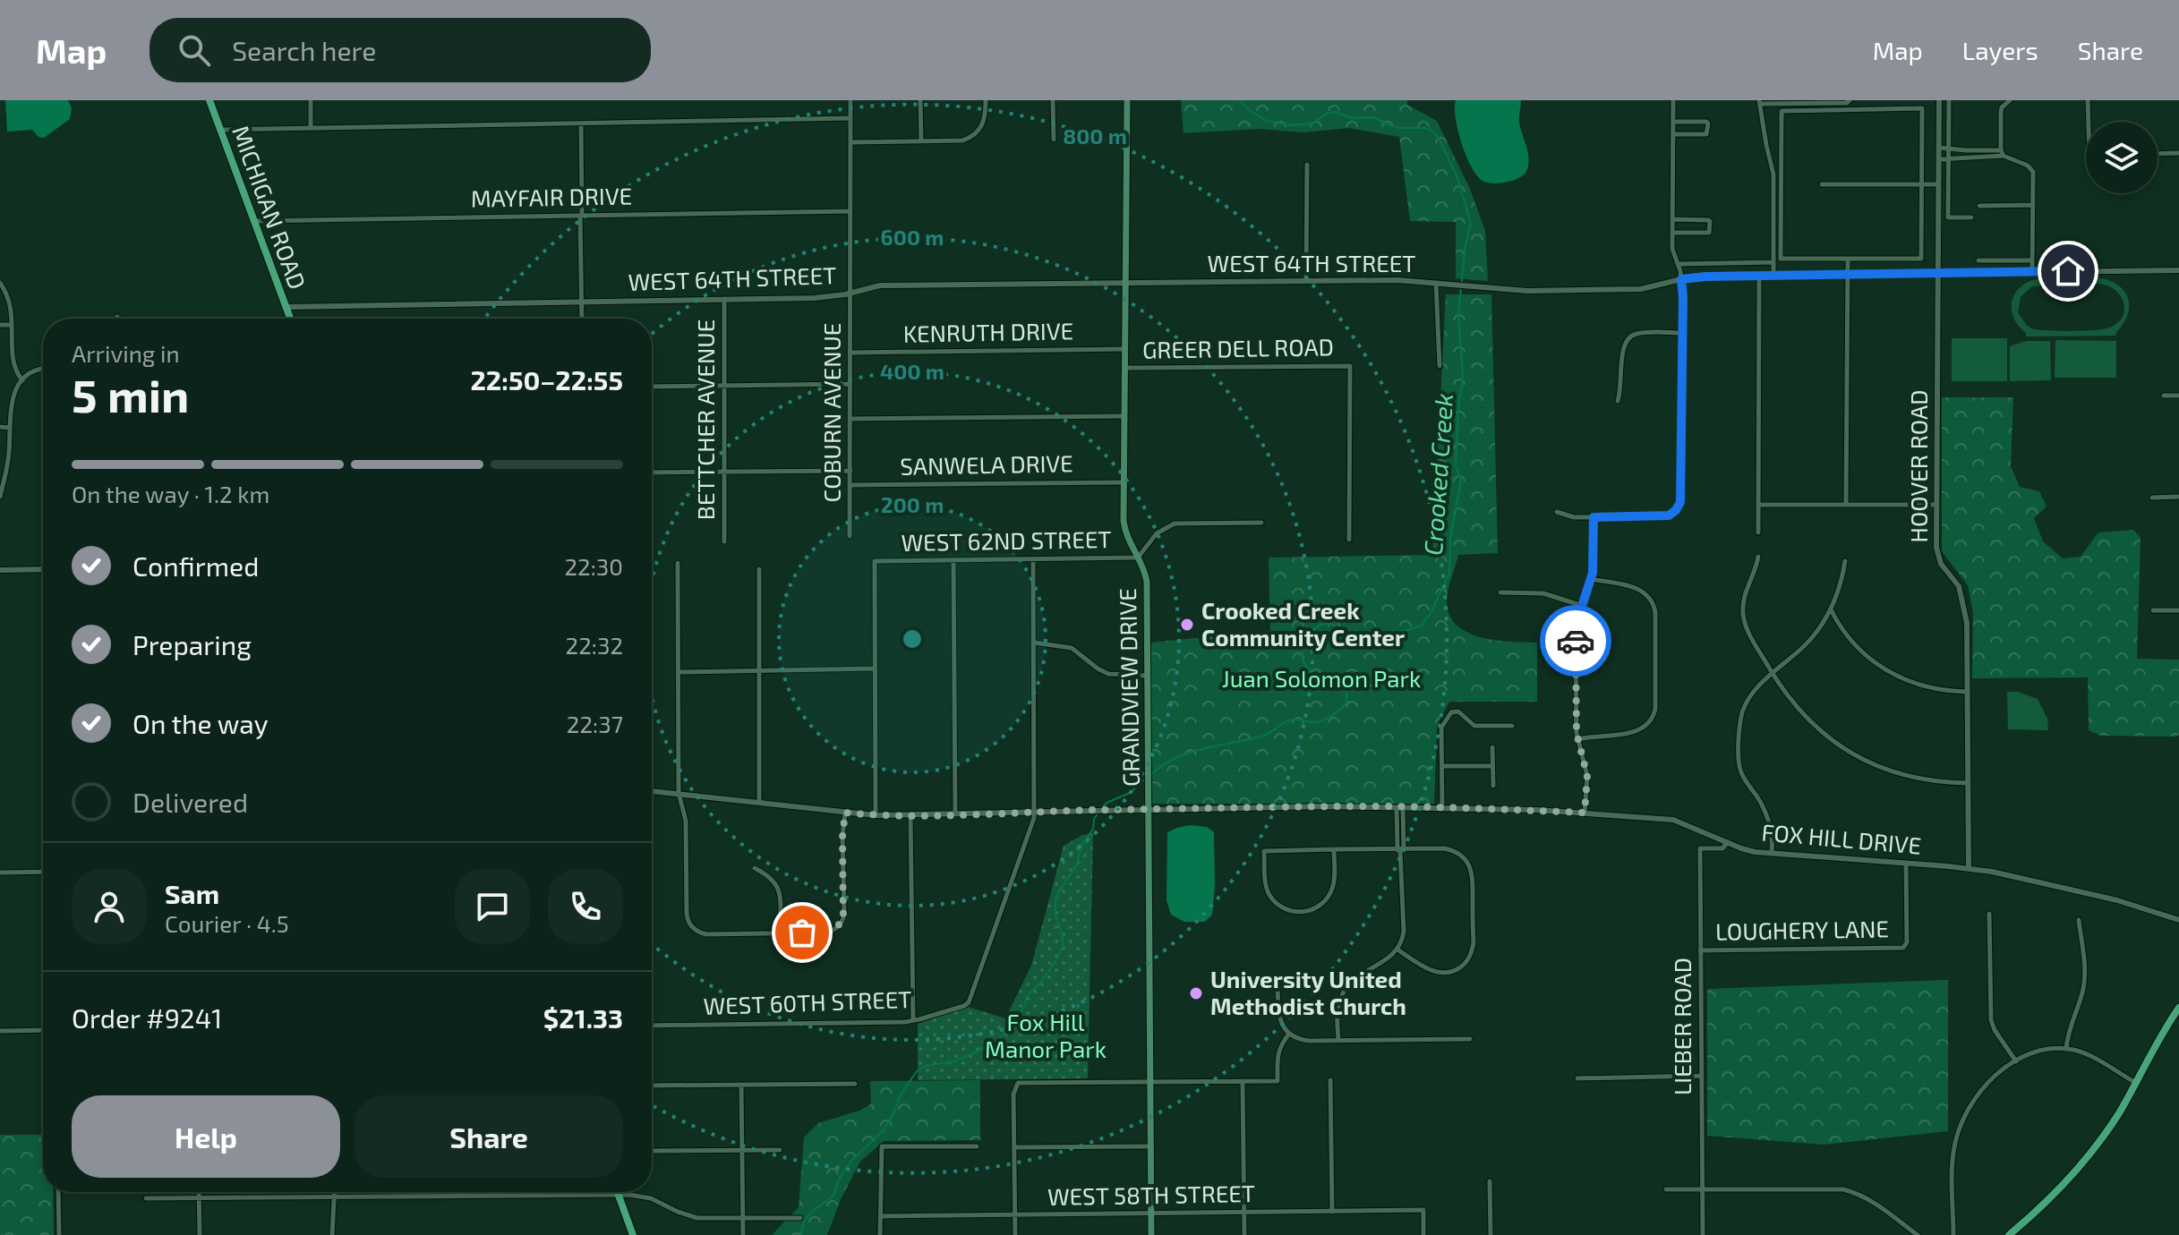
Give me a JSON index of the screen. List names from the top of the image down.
{
  "streets": {
    "main road": ["MICHIGAN ROAD", "GRANDVIEW DRIVE"],
    "street": [
      "MAYFAIR DRIVE",
      "WEST 64TH STREET",
      "KENRUTH DRIVE",
      "GREER DELL ROAD",
      "COBURN AVENUE",
      "BETTCHER AVENUE",
      "SANWELA DRIVE",
      "HOOVER ROAD",
      "WEST 62ND STREET",
      "FOX HILL DRIVE",
      "LOUGHERY LANE",
      "WEST 60TH STREET",
      "LIEBER ROAD",
      "WEST 58TH STREET"
    ]
  },
  "crossings": [
    ["MAYFAIR DRIVE", "MICHIGAN ROAD"],
    ["MAYFAIR DRIVE", "COBURN AVENUE"],
    ["MICHIGAN ROAD", "WEST 64TH STREET"],
    ["WEST 64TH STREET", "COBURN AVENUE"],
    ["WEST 64TH STREET", "BETTCHER AVENUE"],
    ["WEST 64TH STREET", "HOOVER ROAD"],
    ["WEST 64TH STREET", "GRANDVIEW DRIVE"],
    ["KENRUTH DRIVE", "COBURN AVENUE"],
    ["KENRUTH DRIVE", "GRANDVIEW DRIVE"],
    ["GREER DELL ROAD", "GRANDVIEW DRIVE"],
    ["COBURN AVENUE", "SANWELA DRIVE"],
    ["SANWELA DRIVE", "GRANDVIEW DRIVE"],
    ["HOOVER ROAD", "FOX HILL DRIVE"],
    ["WEST 62ND STREET", "GRANDVIEW DRIVE"],
    ["GRANDVIEW DRIVE", "FOX HILL DRIVE"],
    ["GRANDVIEW DRIVE", "WEST 58TH STREET"],
    ["FOX HILL DRIVE", "LOUGHERY LANE"],
    ["FOX HILL DRIVE", "WEST 60TH STREET"],
    ["FOX HILL DRIVE", "LIEBER ROAD"],
    ["LOUGHERY LANE", "LIEBER ROAD"]
  ],
  "water": ["Crooked Creek"],
  "parks": ["Juan Solomon Park", "Fox Hill Manor Park"],
  "places": ["Crooked Creek Community Center", "University United Methodist Church"],
  "page": {
    "header": "Map",
    "search": "Search here",
    "nav": ["Map", "Layers", "Share"],
    "heading": ["5 min", "Arriving in", "22:50–22:55"],
    "panel": [
      "Sam",
      "Courier · 4.5",
      "Order #9241",
      "$21.33"
    ],
    "bar": "On the way · 1.2 km",
    "list": [
      ["Confirmed", "22:30"],
      ["Preparing", "22:32"],
      ["On the way", "22:37"],
      "Delivered"
    ],
    "buttons": ["Help", "Share"]
  },
  "rings": [
    "800 m",
    "600 m",
    "400 m",
    "200 m"
  ]
}
